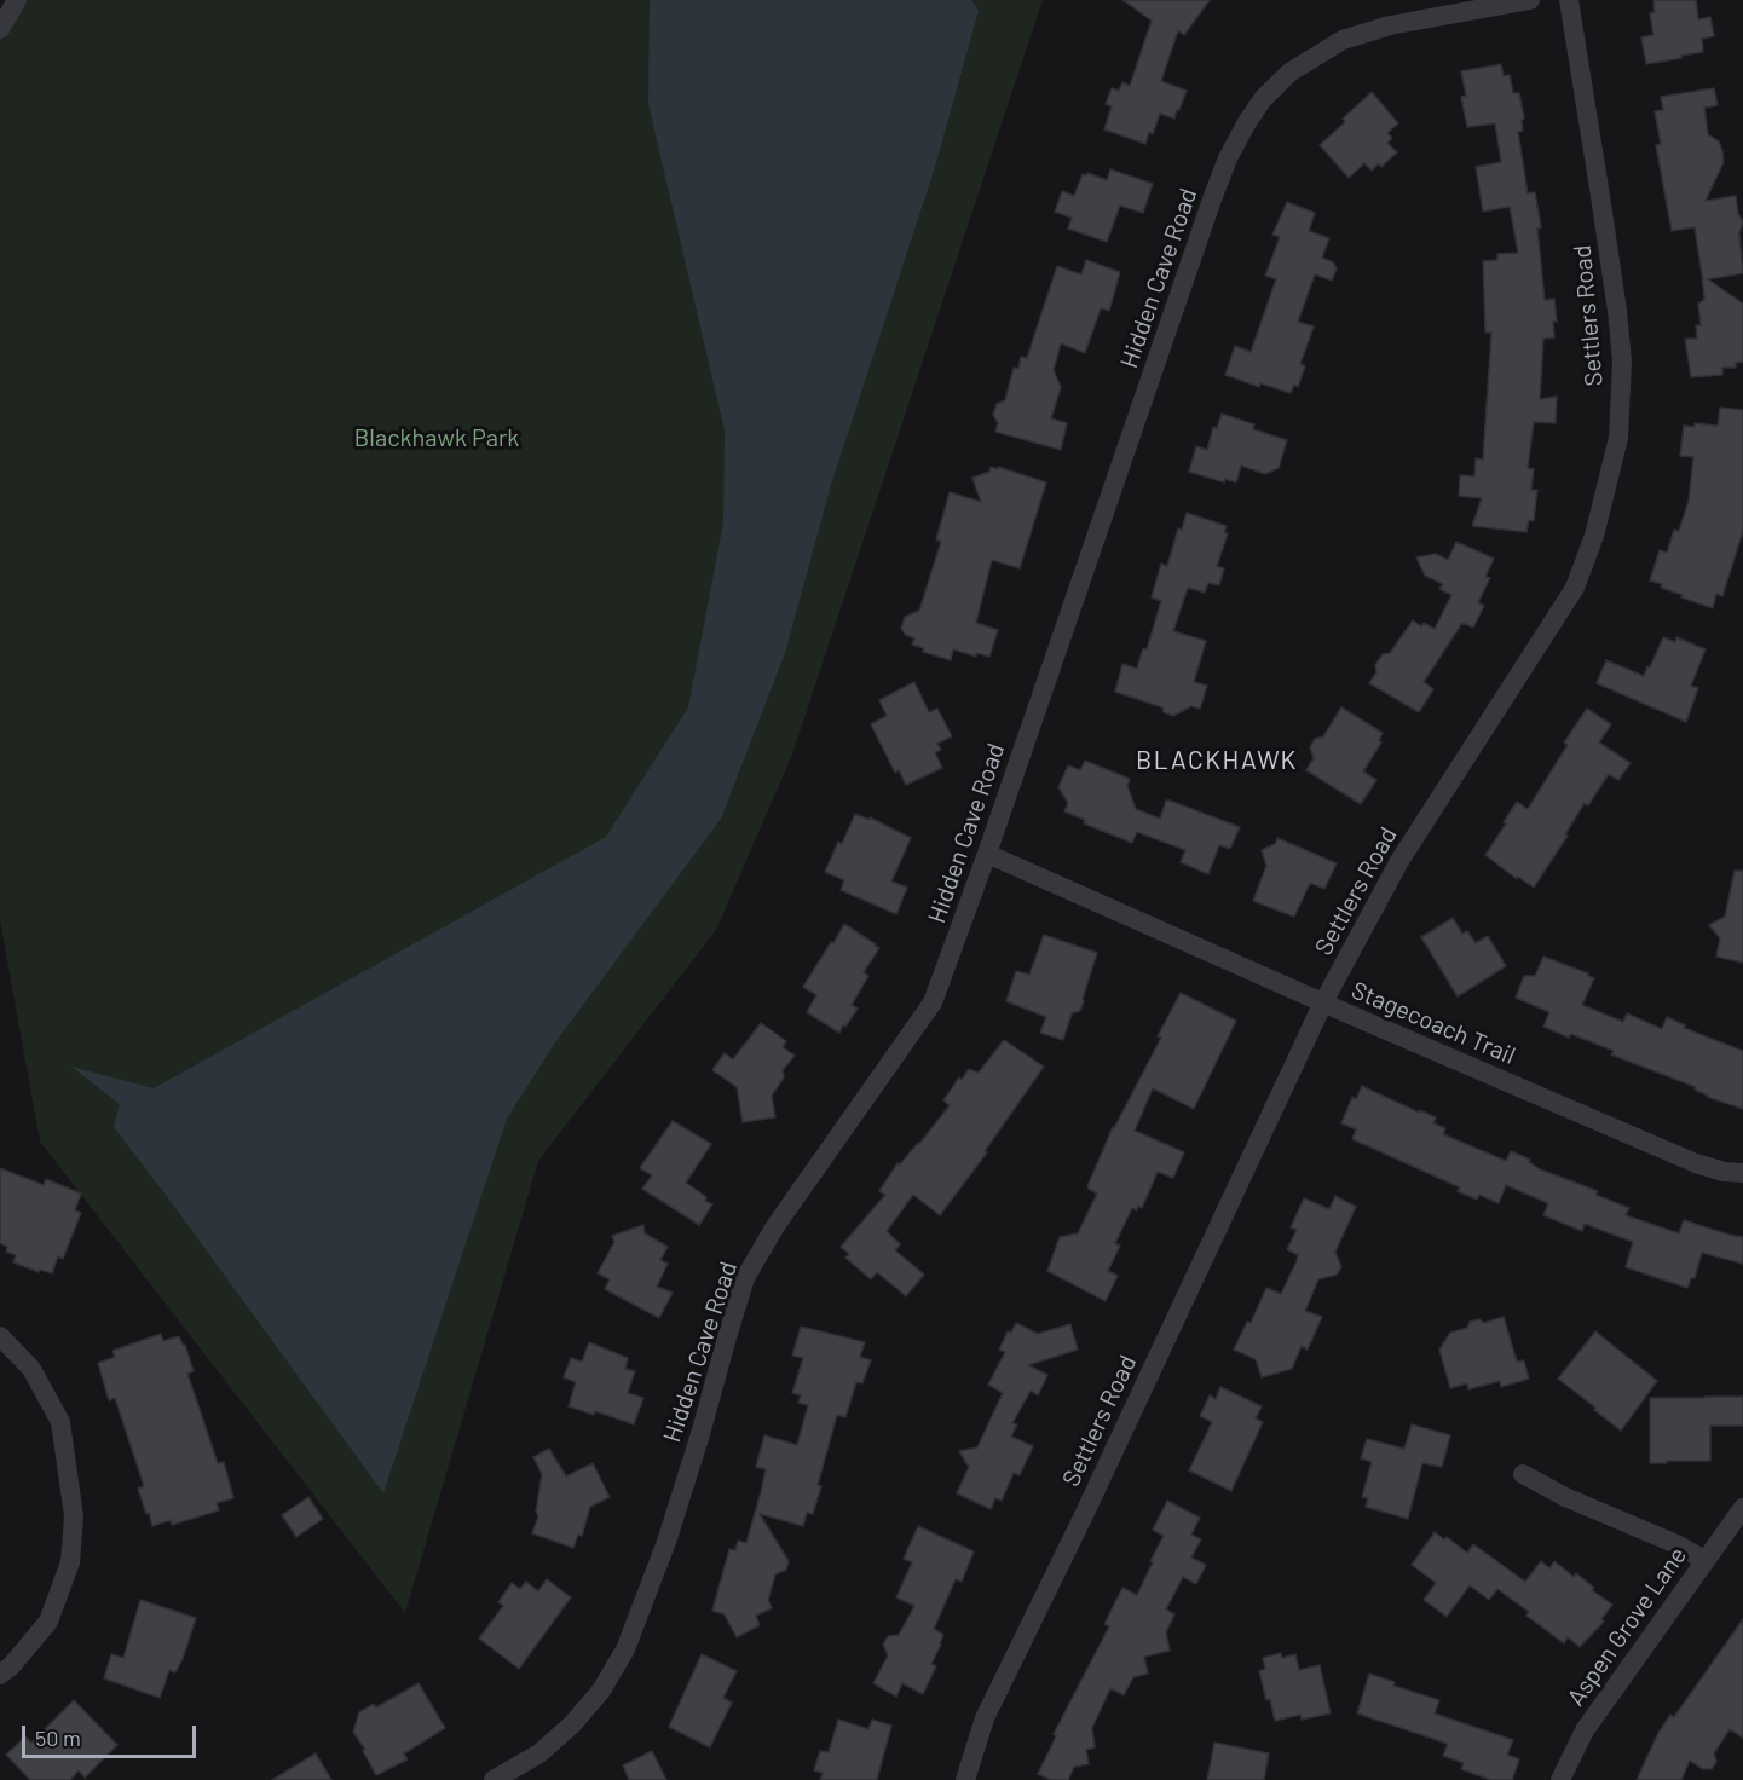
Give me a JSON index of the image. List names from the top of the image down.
{
  "streets": {
    "street": [
      "Hidden Cave Road",
      "Settlers Road",
      "Stagecoach Trail",
      "Aspen Grove Lane"
    ]
  },
  "crossings": [
    ["Hidden Cave Road", "Stagecoach Trail"],
    ["Settlers Road", "Stagecoach Trail"]
  ],
  "districts": ["BLACKHAWK"],
  "parks": ["Blackhawk Park"],
  "scale_bar": "50 m"
}
